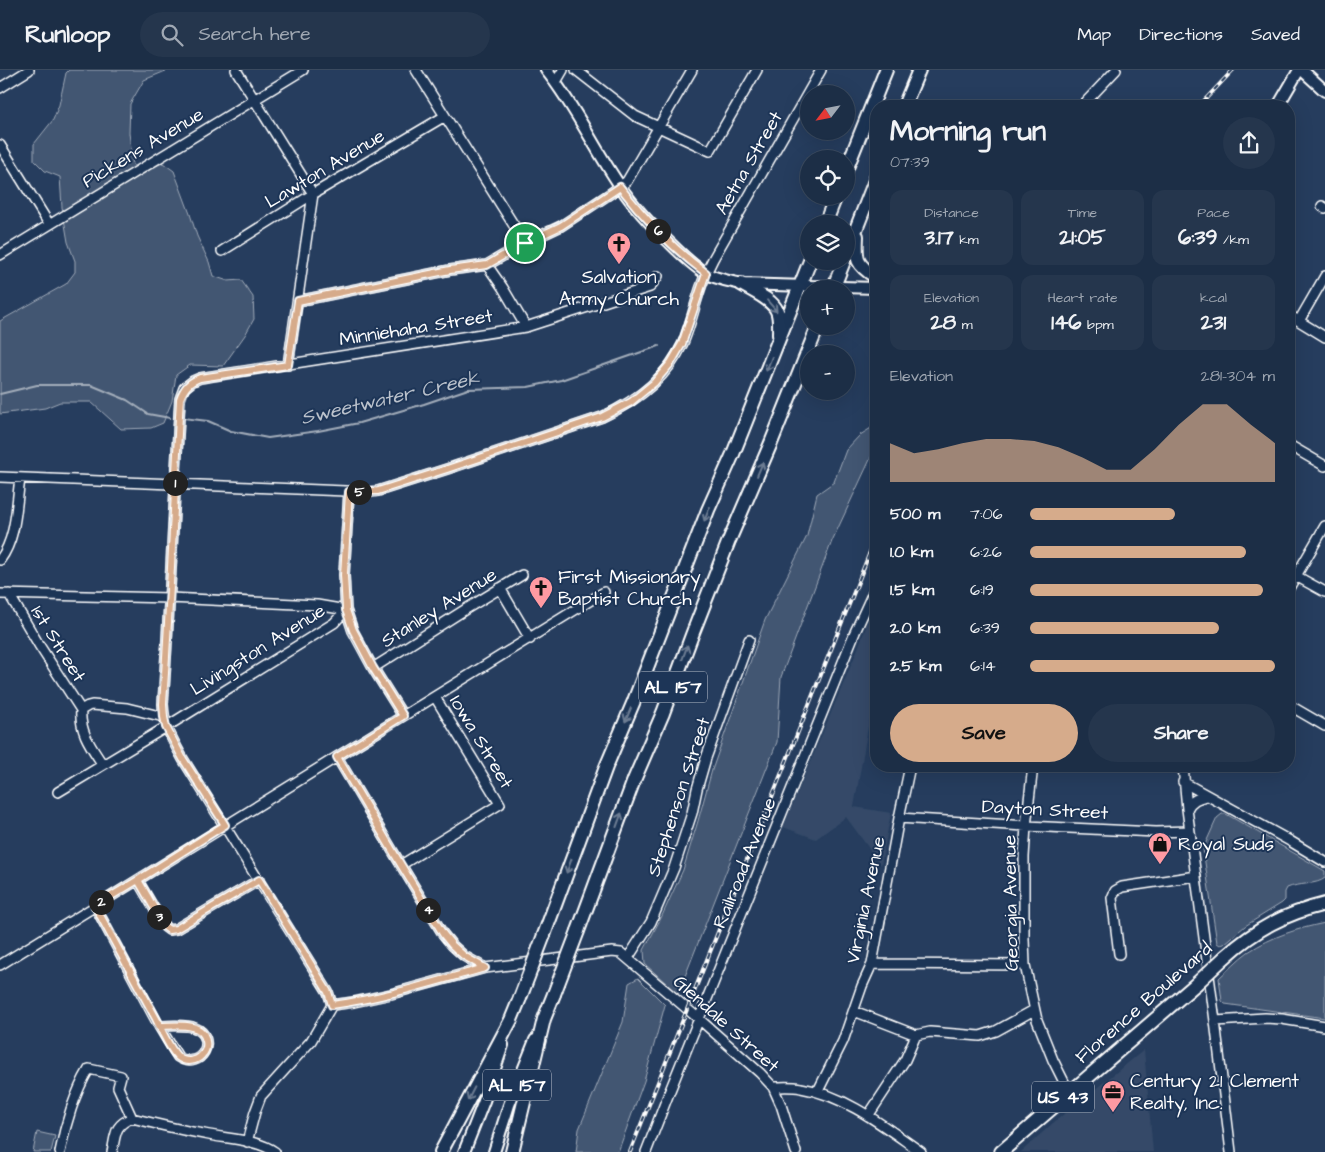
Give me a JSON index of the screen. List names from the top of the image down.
{
  "streets": {
    "highway": ["AL 157", "Florence Boulevard", "US 43"],
    "street": [
      "Pickens Avenue",
      "Aetna Street",
      "Lawton Avenue",
      "Minniehaha Street",
      "Stanley Avenue",
      "1st Street",
      "Livingston Avenue",
      "Iowa Street",
      "Stephenson Street",
      "Dayton Street",
      "Railroad Avenue",
      "Virginia Avenue",
      "Georgia Avenue",
      "Glendale Street"
    ]
  },
  "crossings": [
    ["Aetna Street", "Minniehaha Street"],
    ["Stephenson Street", "Glendale Street"],
    ["Dayton Street", "Virginia Avenue"],
    ["Dayton Street", "Georgia Avenue"],
    ["Railroad Avenue", "Glendale Street"],
    ["Georgia Avenue", "Florence Boulevard"]
  ],
  "water": ["Sweetwater Creek"],
  "places": {
    "church": ["Salvation Army Church", "First Missionary Baptist Church"],
    "shop": ["Royal Suds"],
    "office": ["Century 21 Clement Realty, Inc."]
  },
  "north": "bottom left",
  "page": {
    "header": "Runloop",
    "search": "Search here",
    "nav": ["Map", "Directions", "Saved"],
    "map_buttons": ["+", "−"],
    "heading": ["Morning run", "07:39"],
    "stats": [
      ["Distance", "3.17 km"],
      ["Time", "21:05"],
      ["Pace", "6:39 /km"],
      ["Elevation", "28 m"],
      ["Heart rate", "146 bpm"],
      ["kcal", "231"]
    ],
    "pins": [
      "6",
      "1",
      "5",
      "2",
      "4",
      "3"
    ],
    "chart": ["Elevation", "281–304 m"],
    "list": [
      {
        "name": "500 m",
        "note": "7:06"
      },
      {
        "name": "1.0 km",
        "note": "6:26"
      },
      {
        "name": "1.5 km",
        "note": "6:19"
      },
      {
        "name": "2.0 km",
        "note": "6:39"
      },
      {
        "name": "2.5 km",
        "note": "6:14"
      }
    ],
    "buttons": ["Save", "Share"]
  }
}
